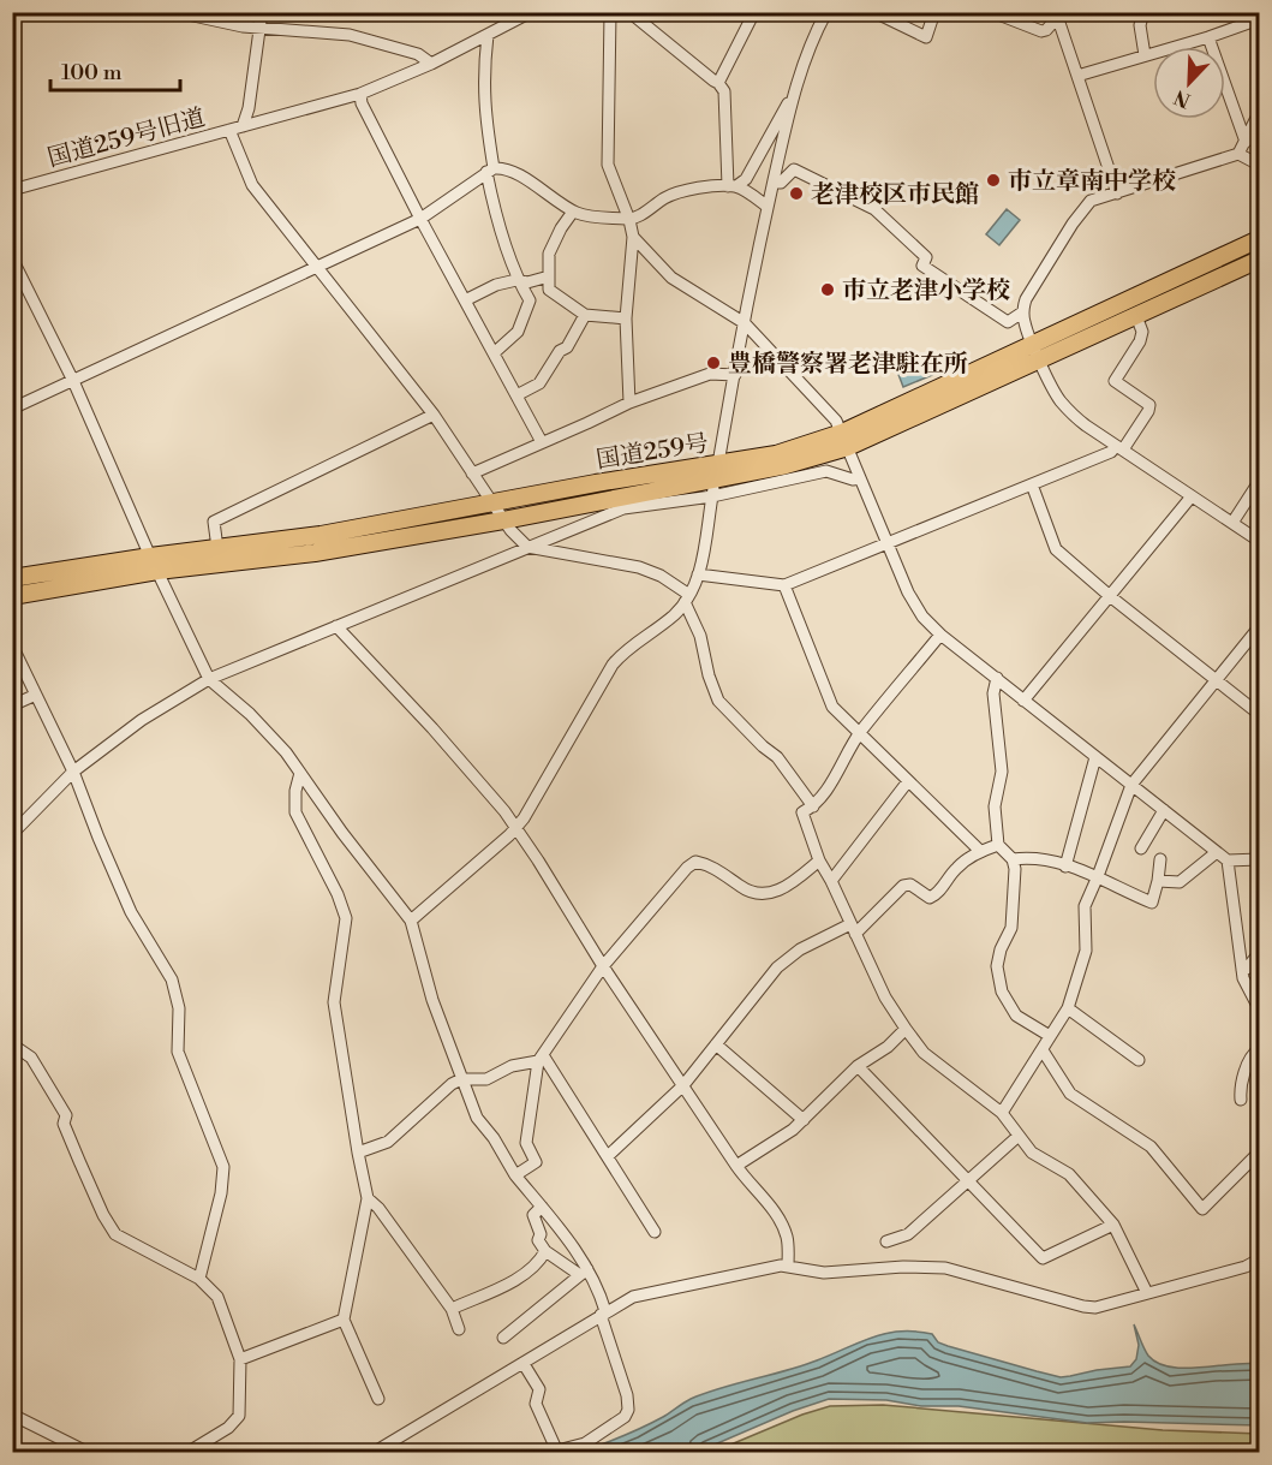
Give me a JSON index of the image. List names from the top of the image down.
{
  "streets": {
    "highway": ["国道259号"],
    "street": ["国道259号旧道"]
  },
  "places": [
    "市立章南中学校",
    "老津校区市民館",
    "市立老津小学校",
    "豊橋警察署老津駐在所"
  ],
  "scale_bar": "100 m",
  "north": "bottom left"
}
